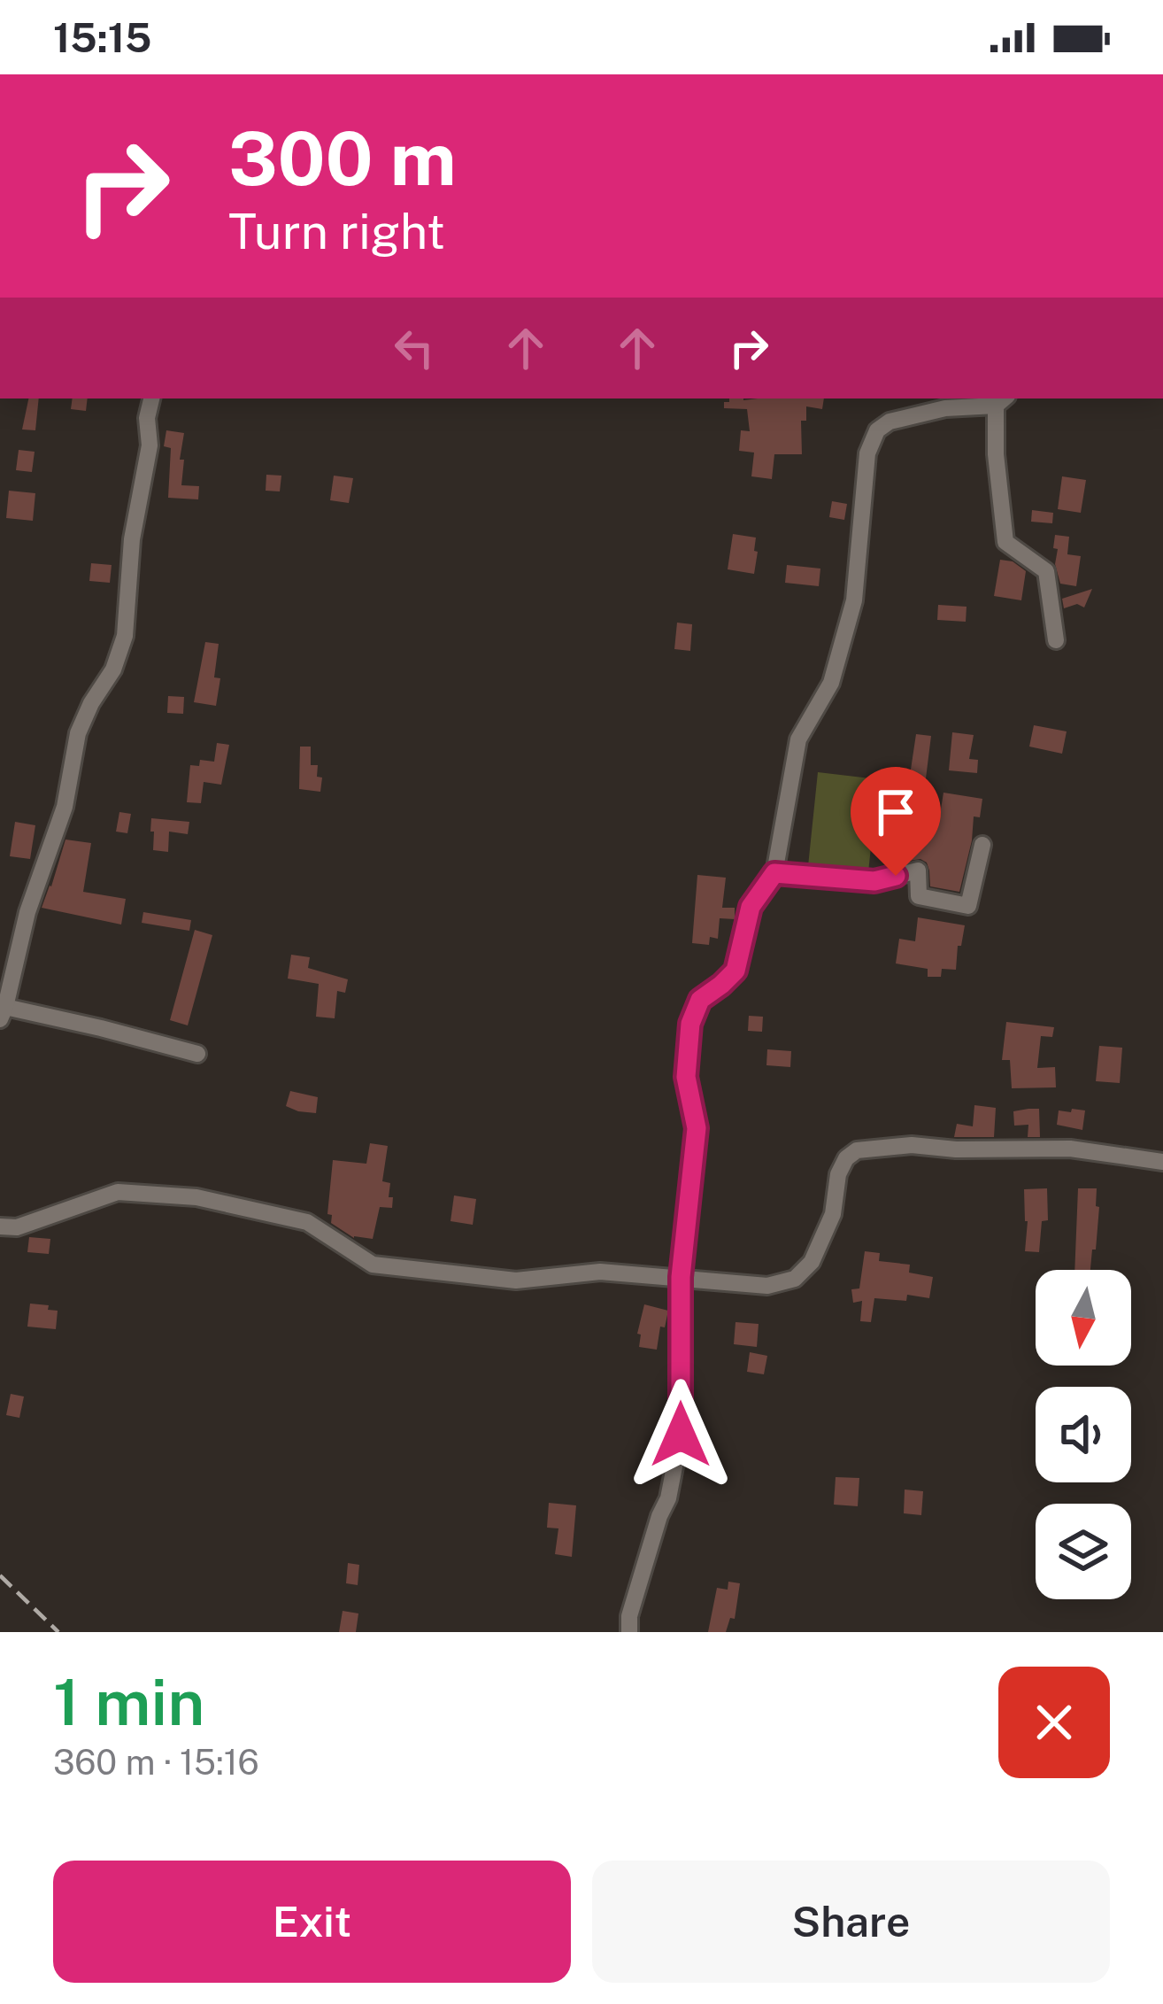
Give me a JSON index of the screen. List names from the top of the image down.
{
  "north": "bottom",
  "page": {
    "status": "15:15",
    "turn": ["300 m", "Turn right"],
    "heading": ["1 min", "360 m · 15:16"],
    "buttons": ["Exit", "Share"]
  }
}
